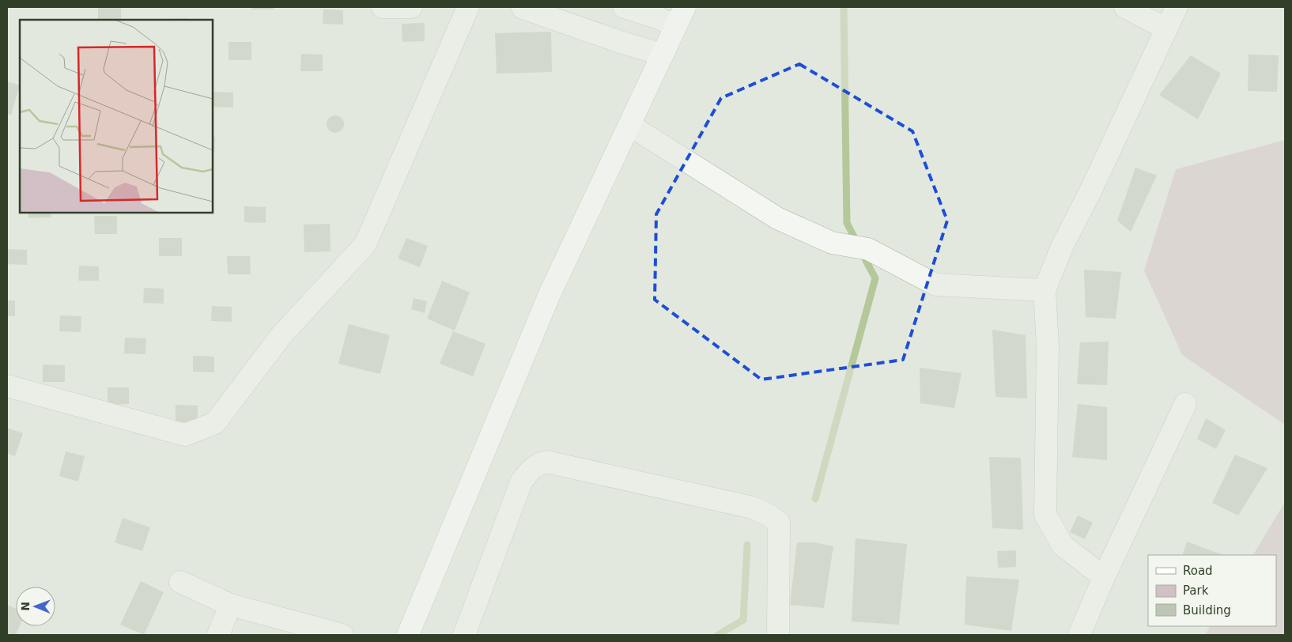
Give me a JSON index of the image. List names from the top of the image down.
{
  "legend": ["Road", "Park", "Building"],
  "north": "left"
}
